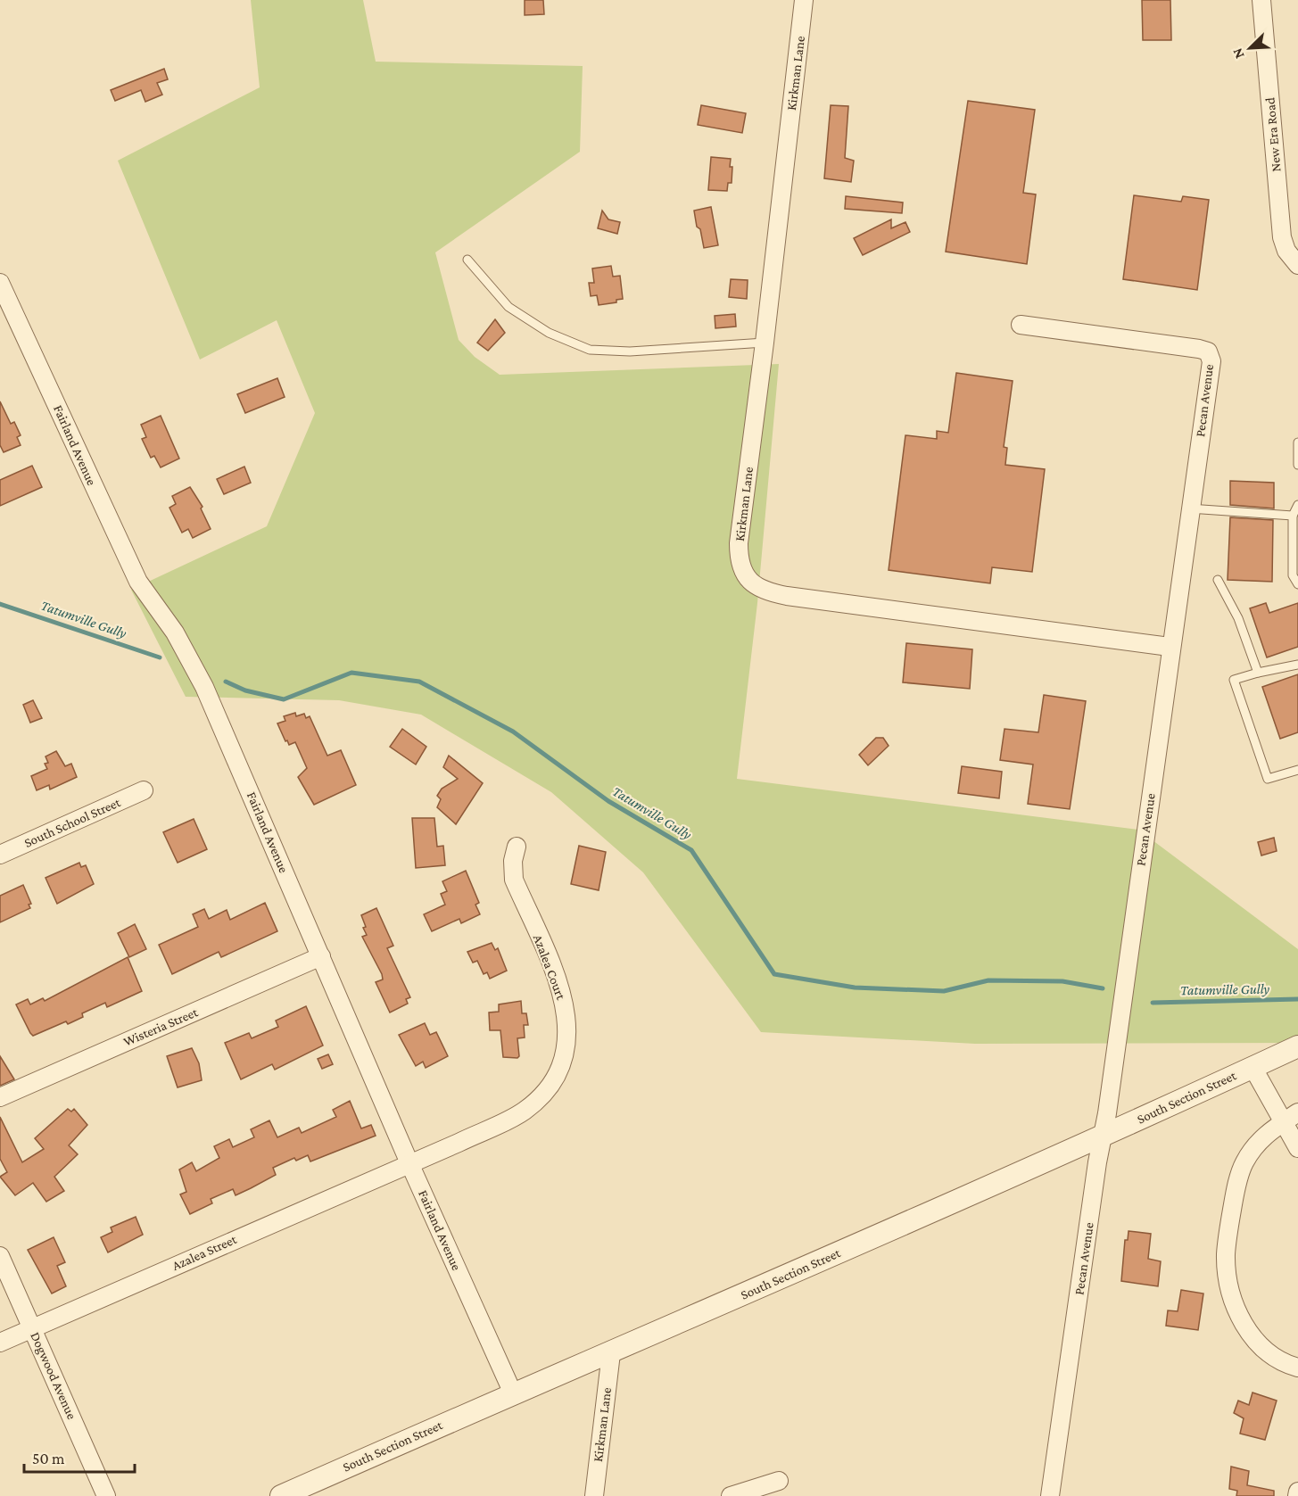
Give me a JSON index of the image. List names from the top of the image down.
{
  "streets": {
    "street": [
      "Kirkman Lane",
      "New Era Road",
      "Pecan Avenue",
      "Fairland Avenue",
      "South School Street",
      "Azalea Court",
      "Wisteria Street",
      "South Section Street",
      "Azalea Street",
      "Dogwood Avenue"
    ]
  },
  "crossings": [
    ["Kirkman Lane", "Pecan Avenue"],
    ["Kirkman Lane", "South Section Street"],
    ["Pecan Avenue", "South Section Street"],
    ["Fairland Avenue", "Azalea Court"],
    ["Fairland Avenue", "Wisteria Street"],
    ["Fairland Avenue", "South Section Street"],
    ["Fairland Avenue", "Azalea Street"],
    ["Azalea Court", "Azalea Street"],
    ["Azalea Street", "Dogwood Avenue"]
  ],
  "water": ["Tatumville Gully"],
  "scale_bar": "50 m",
  "north": "bottom left"
}
